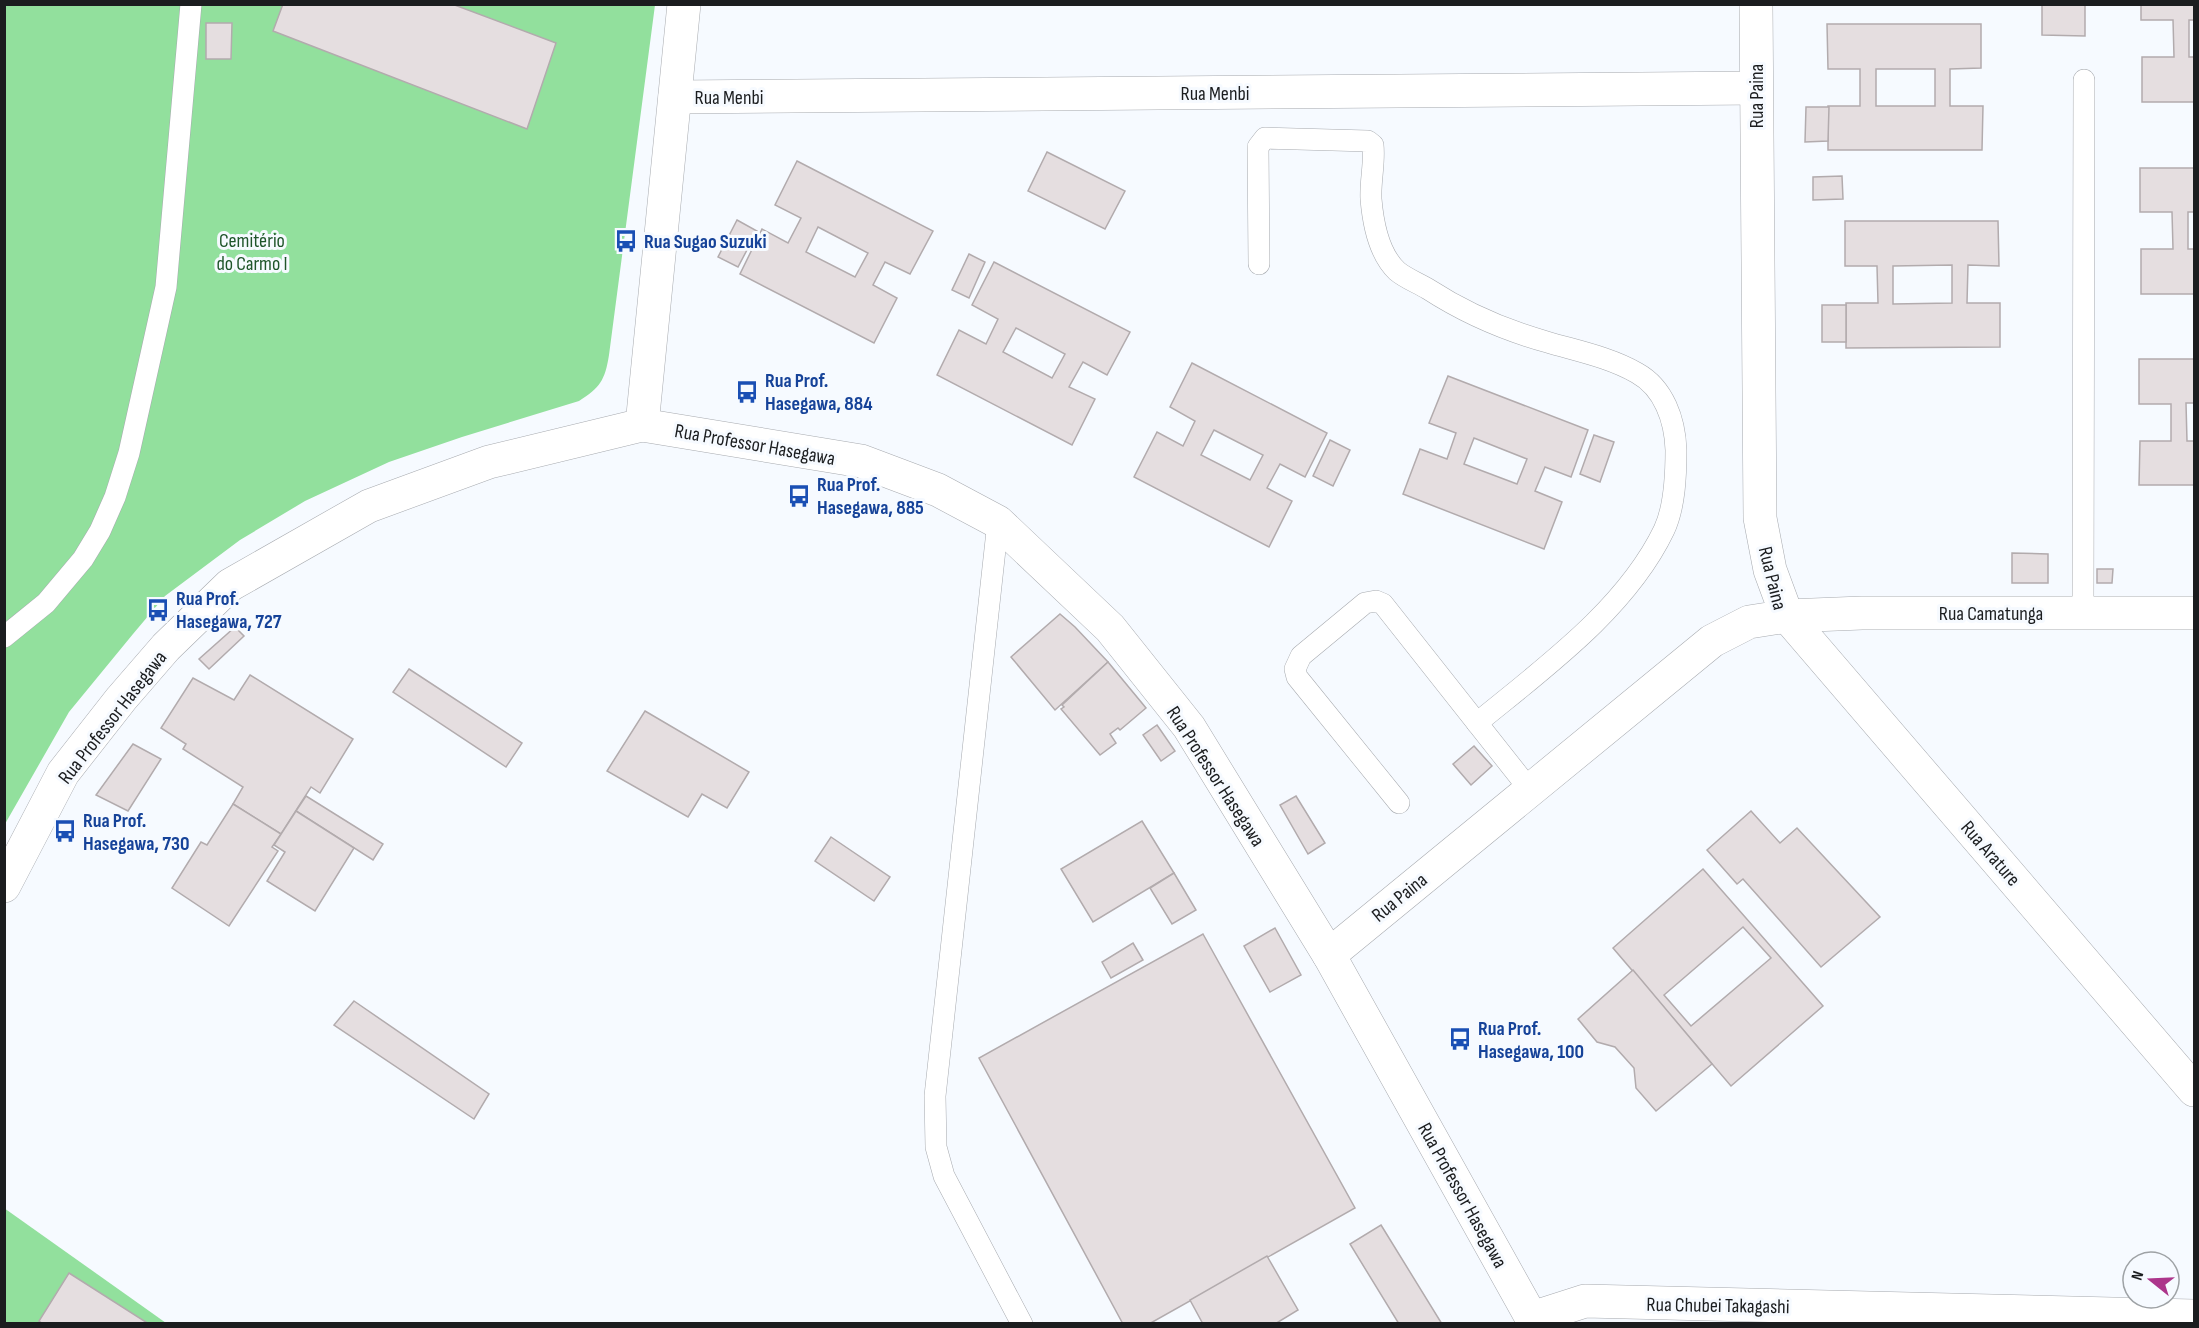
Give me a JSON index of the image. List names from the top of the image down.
{
  "streets": {
    "street": [
      "Rua Menbi",
      "Rua Paina",
      "Rua Professor Hasegawa",
      "Rua Camatunga",
      "Rua Arature",
      "Rua Chubei Takagashi"
    ]
  },
  "crossings": [
    ["Rua Menbi", "Rua Paina"],
    ["Rua Paina", "Rua Professor Hasegawa"],
    ["Rua Paina", "Rua Camatunga"],
    ["Rua Paina", "Rua Arature"],
    ["Rua Professor Hasegawa", "Rua Chubei Takagashi"],
    ["Rua Camatunga", "Rua Arature"]
  ],
  "parks": ["Cemitério do Carmo I"],
  "places": {
    "bus stop": [
      "Rua Sugao Suzuki",
      "Rua Prof. Hasegawa, 884",
      "Rua Prof. Hasegawa, 885",
      "Rua Prof. Hasegawa, 727",
      "Rua Prof. Hasegawa, 730",
      "Rua Prof. Hasegawa, 100"
    ]
  },
  "north": "left"
}
